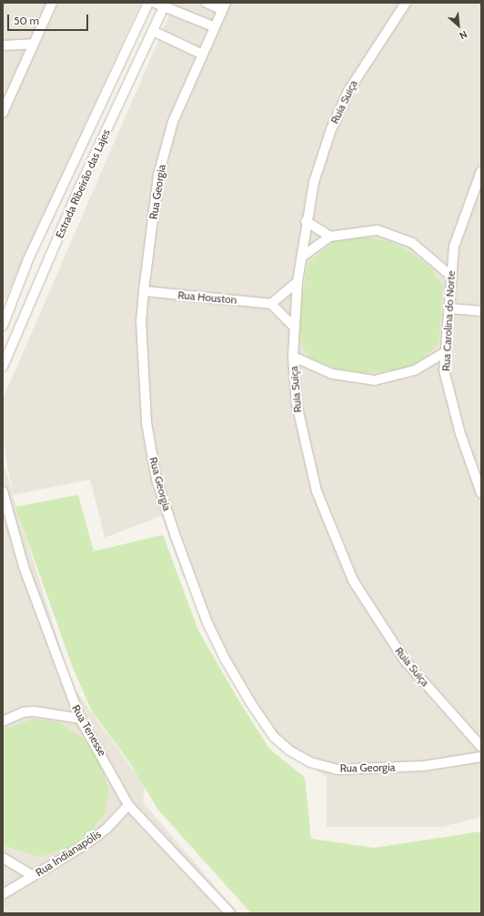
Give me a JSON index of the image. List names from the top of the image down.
{
  "streets": {
    "street": [
      "Ruia Suiça",
      "Estrada Ribeirão das Lajes",
      "Rua Georgia",
      "Rua Houston",
      "Rua Carolina do Norte",
      "Rua Tenesse",
      "Rua Indianapólis"
    ]
  },
  "crossings": [
    ["Rua Georgia", "Rua Houston"],
    ["Rua Tenesse", "Rua Indianapólis"]
  ],
  "scale_bar": "50 m",
  "north": "bottom right"
}
